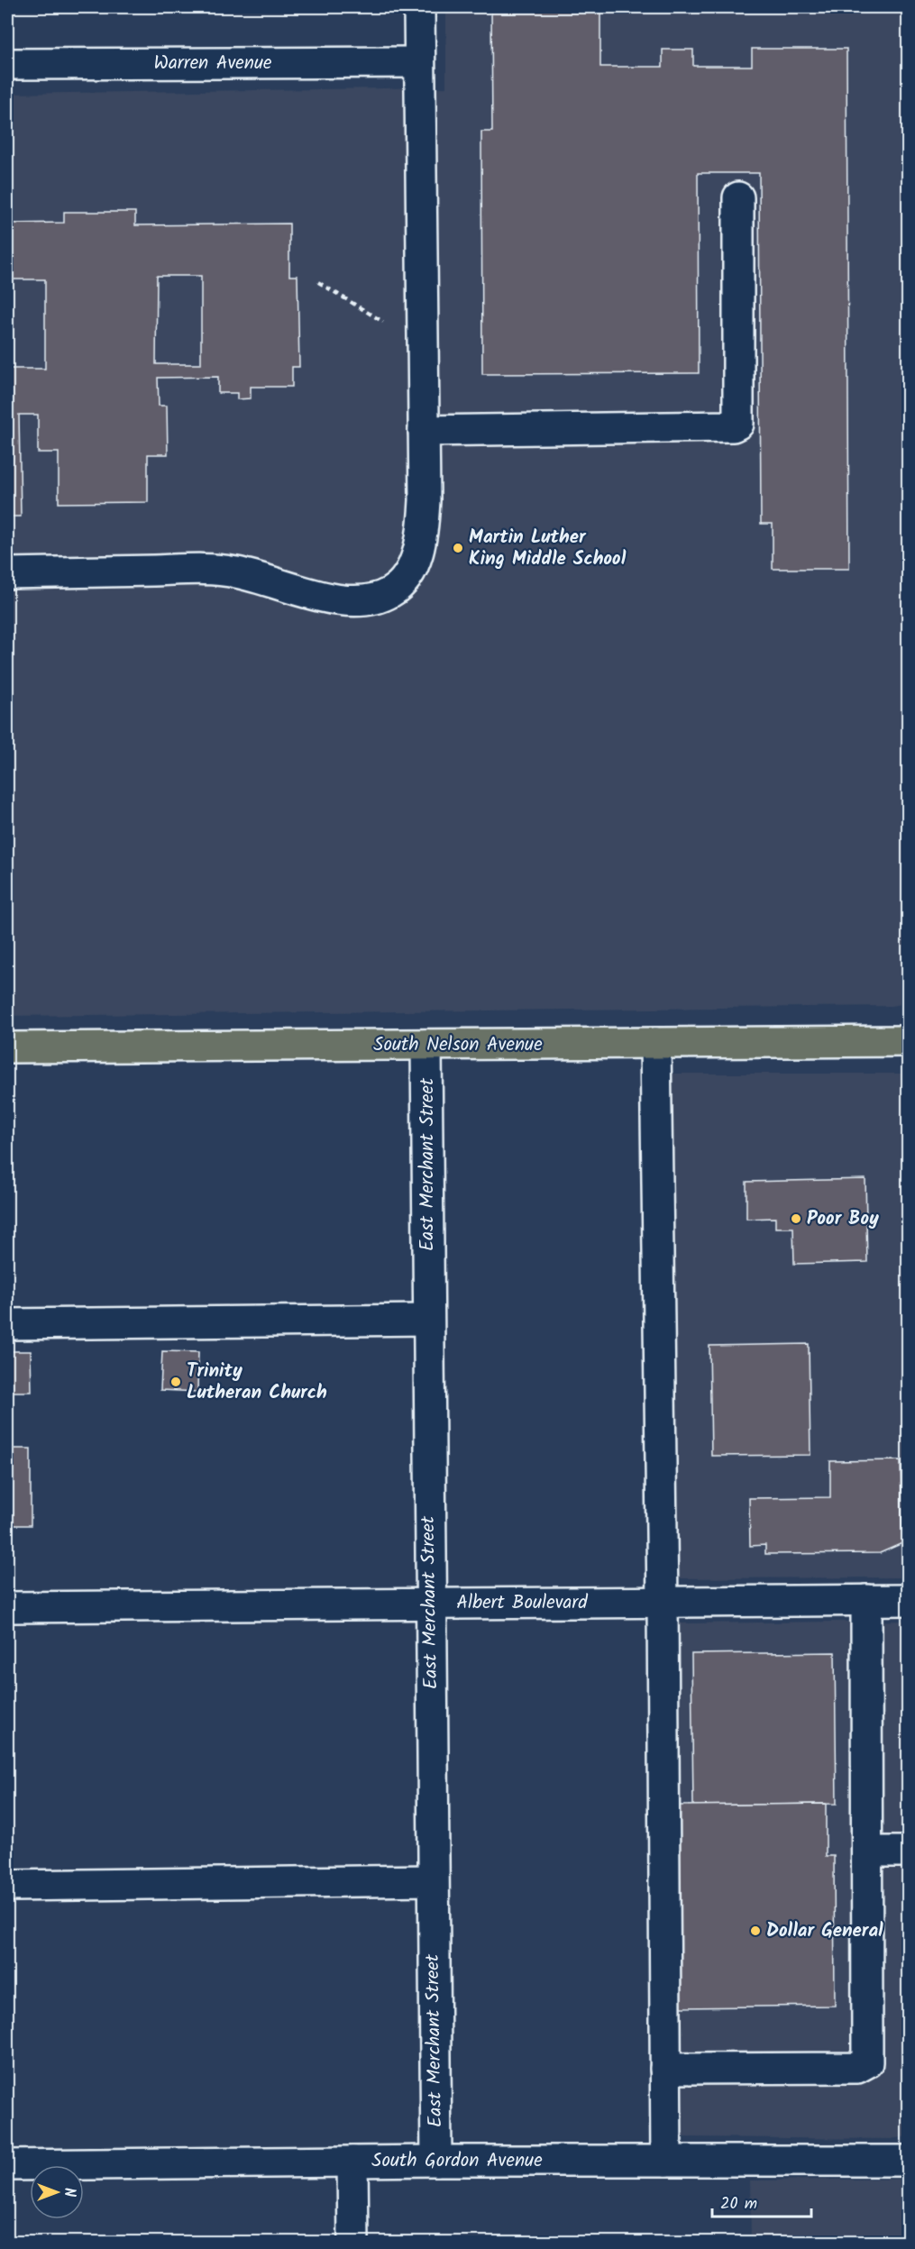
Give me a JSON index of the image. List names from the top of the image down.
{
  "streets": {
    "main road": ["South Nelson Avenue"],
    "street": [
      "Warren Avenue",
      "East Merchant Street",
      "Albert Boulevard",
      "South Gordon Avenue"
    ]
  },
  "crossings": [
    ["South Nelson Avenue", "East Merchant Street"],
    ["East Merchant Street", "Albert Boulevard"],
    ["East Merchant Street", "South Gordon Avenue"]
  ],
  "places": [
    "Martin Luther King Middle School",
    "Poor Boy",
    "Trinity Lutheran Church",
    "Dollar General"
  ],
  "scale_bar": "20 m",
  "north": "right"
}
